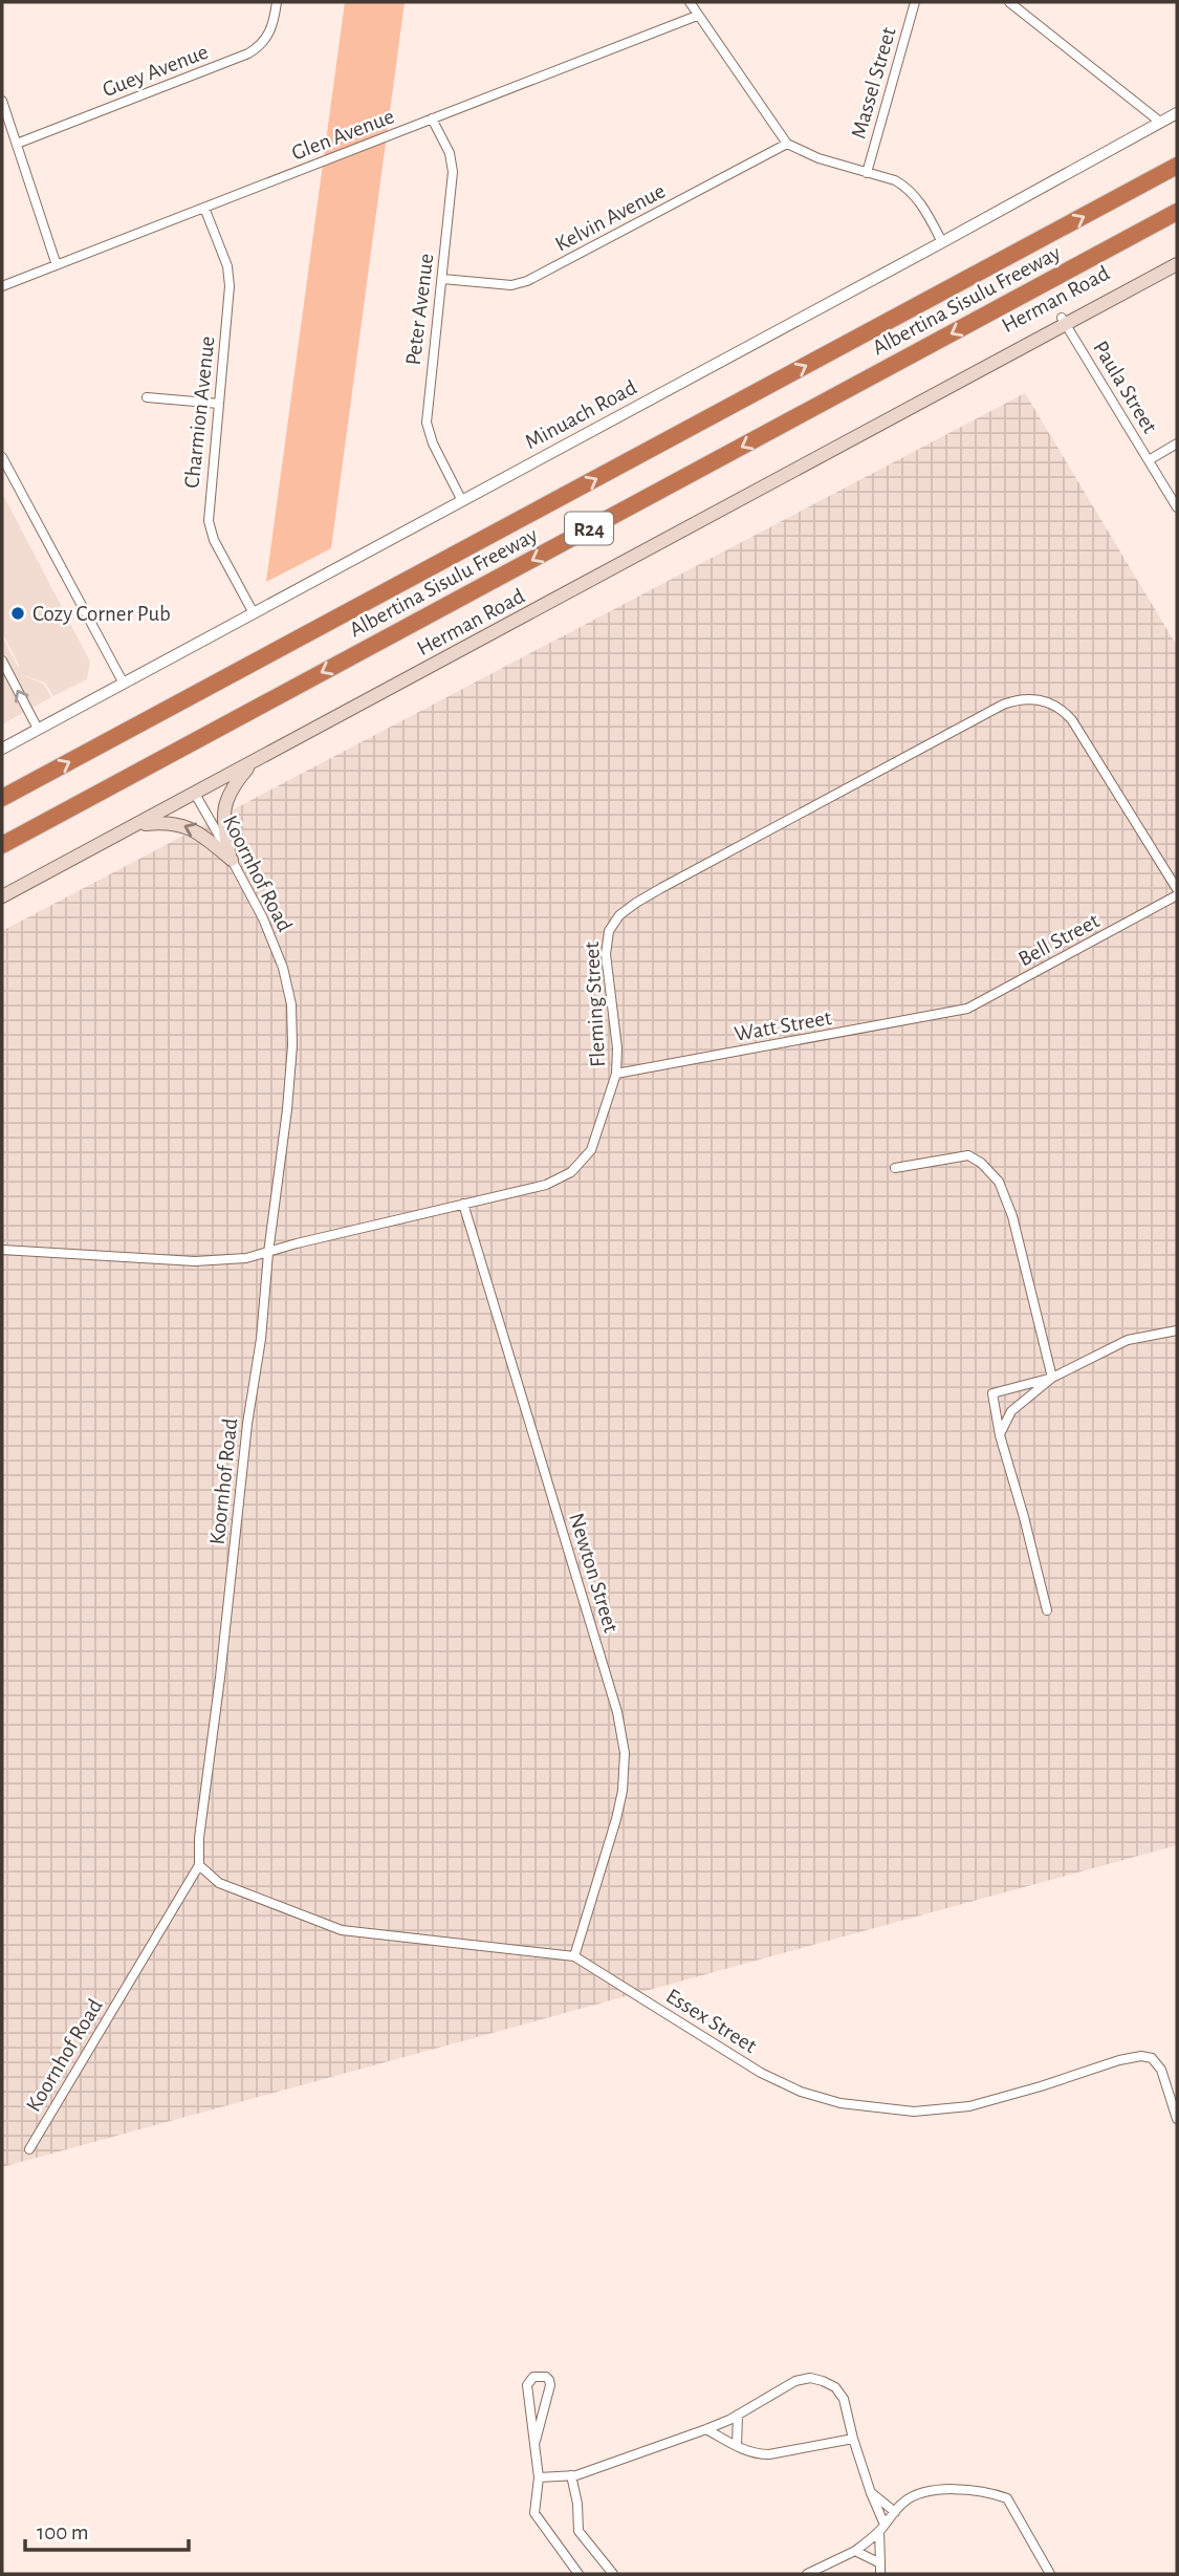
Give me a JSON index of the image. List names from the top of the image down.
{
  "streets": {
    "highway": ["Albertina Sisulu Freeway", "R24"],
    "main road": ["Herman Road"],
    "street": [
      "Guey Avenue",
      "Massel Street",
      "Glen Avenue",
      "Kelvin Avenue",
      "Peter Avenue",
      "Paula Street",
      "Charmion Avenue",
      "Minuach Road",
      "Koornhof Road",
      "Bell Street",
      "Fleming Street",
      "Watt Street",
      "Newton Street",
      "Essex Street"
    ]
  },
  "crossings": [
    ["Glen Avenue", "Peter Avenue"],
    ["Glen Avenue", "Charmion Avenue"],
    ["Kelvin Avenue", "Peter Avenue"],
    ["Herman Road", "Paula Street"],
    ["Herman Road", "Koornhof Road"],
    ["Peter Avenue", "Minuach Road"],
    ["Charmion Avenue", "Minuach Road"],
    ["Koornhof Road", "Fleming Street"],
    ["Koornhof Road", "Essex Street"],
    ["Bell Street", "Watt Street"],
    ["Fleming Street", "Watt Street"],
    ["Fleming Street", "Newton Street"],
    ["Newton Street", "Essex Street"]
  ],
  "places": ["Cozy Corner Pub"],
  "scale_bar": "100 m"
}
